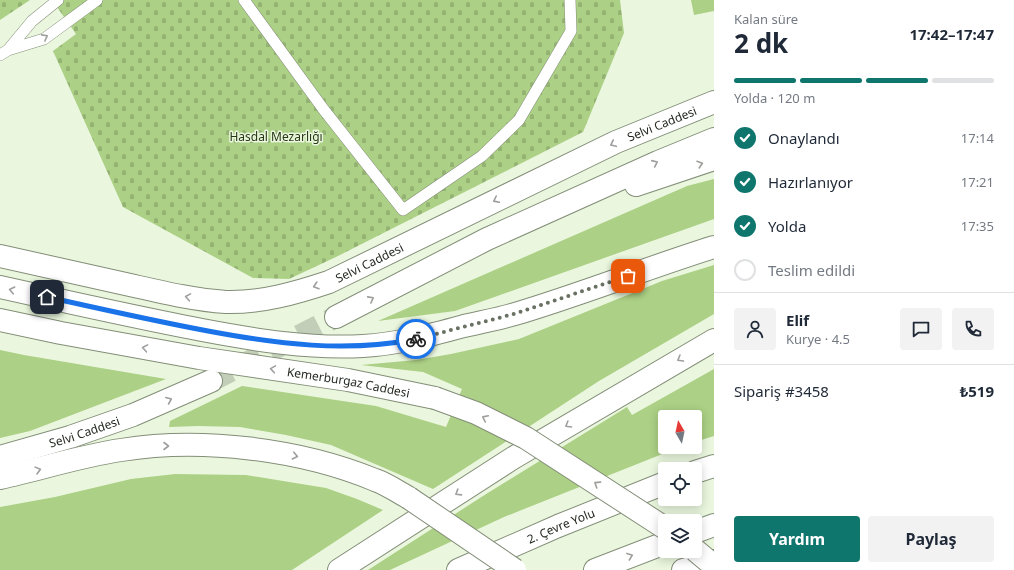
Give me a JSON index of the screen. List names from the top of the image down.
{
  "streets": {
    "main road": ["Selvi Caddesi", "Kemerburgaz Caddesi", "2. Çevre Yolu"]
  },
  "parks": ["Hasdal Mezarlığı"],
  "north": "top",
  "page": {
    "heading": ["2 dk", "Kalan süre", "17:42–17:47"],
    "panel": [
      "Elif",
      "Kurye · 4.5",
      "Sipariş #3458",
      "₺519"
    ],
    "bar": "Yolda · 120 m",
    "list": [
      ["Onaylandı", "17:14"],
      ["Hazırlanıyor", "17:21"],
      ["Yolda", "17:35"],
      "Teslim edildi"
    ],
    "buttons": ["Yardım", "Paylaş"]
  }
}
